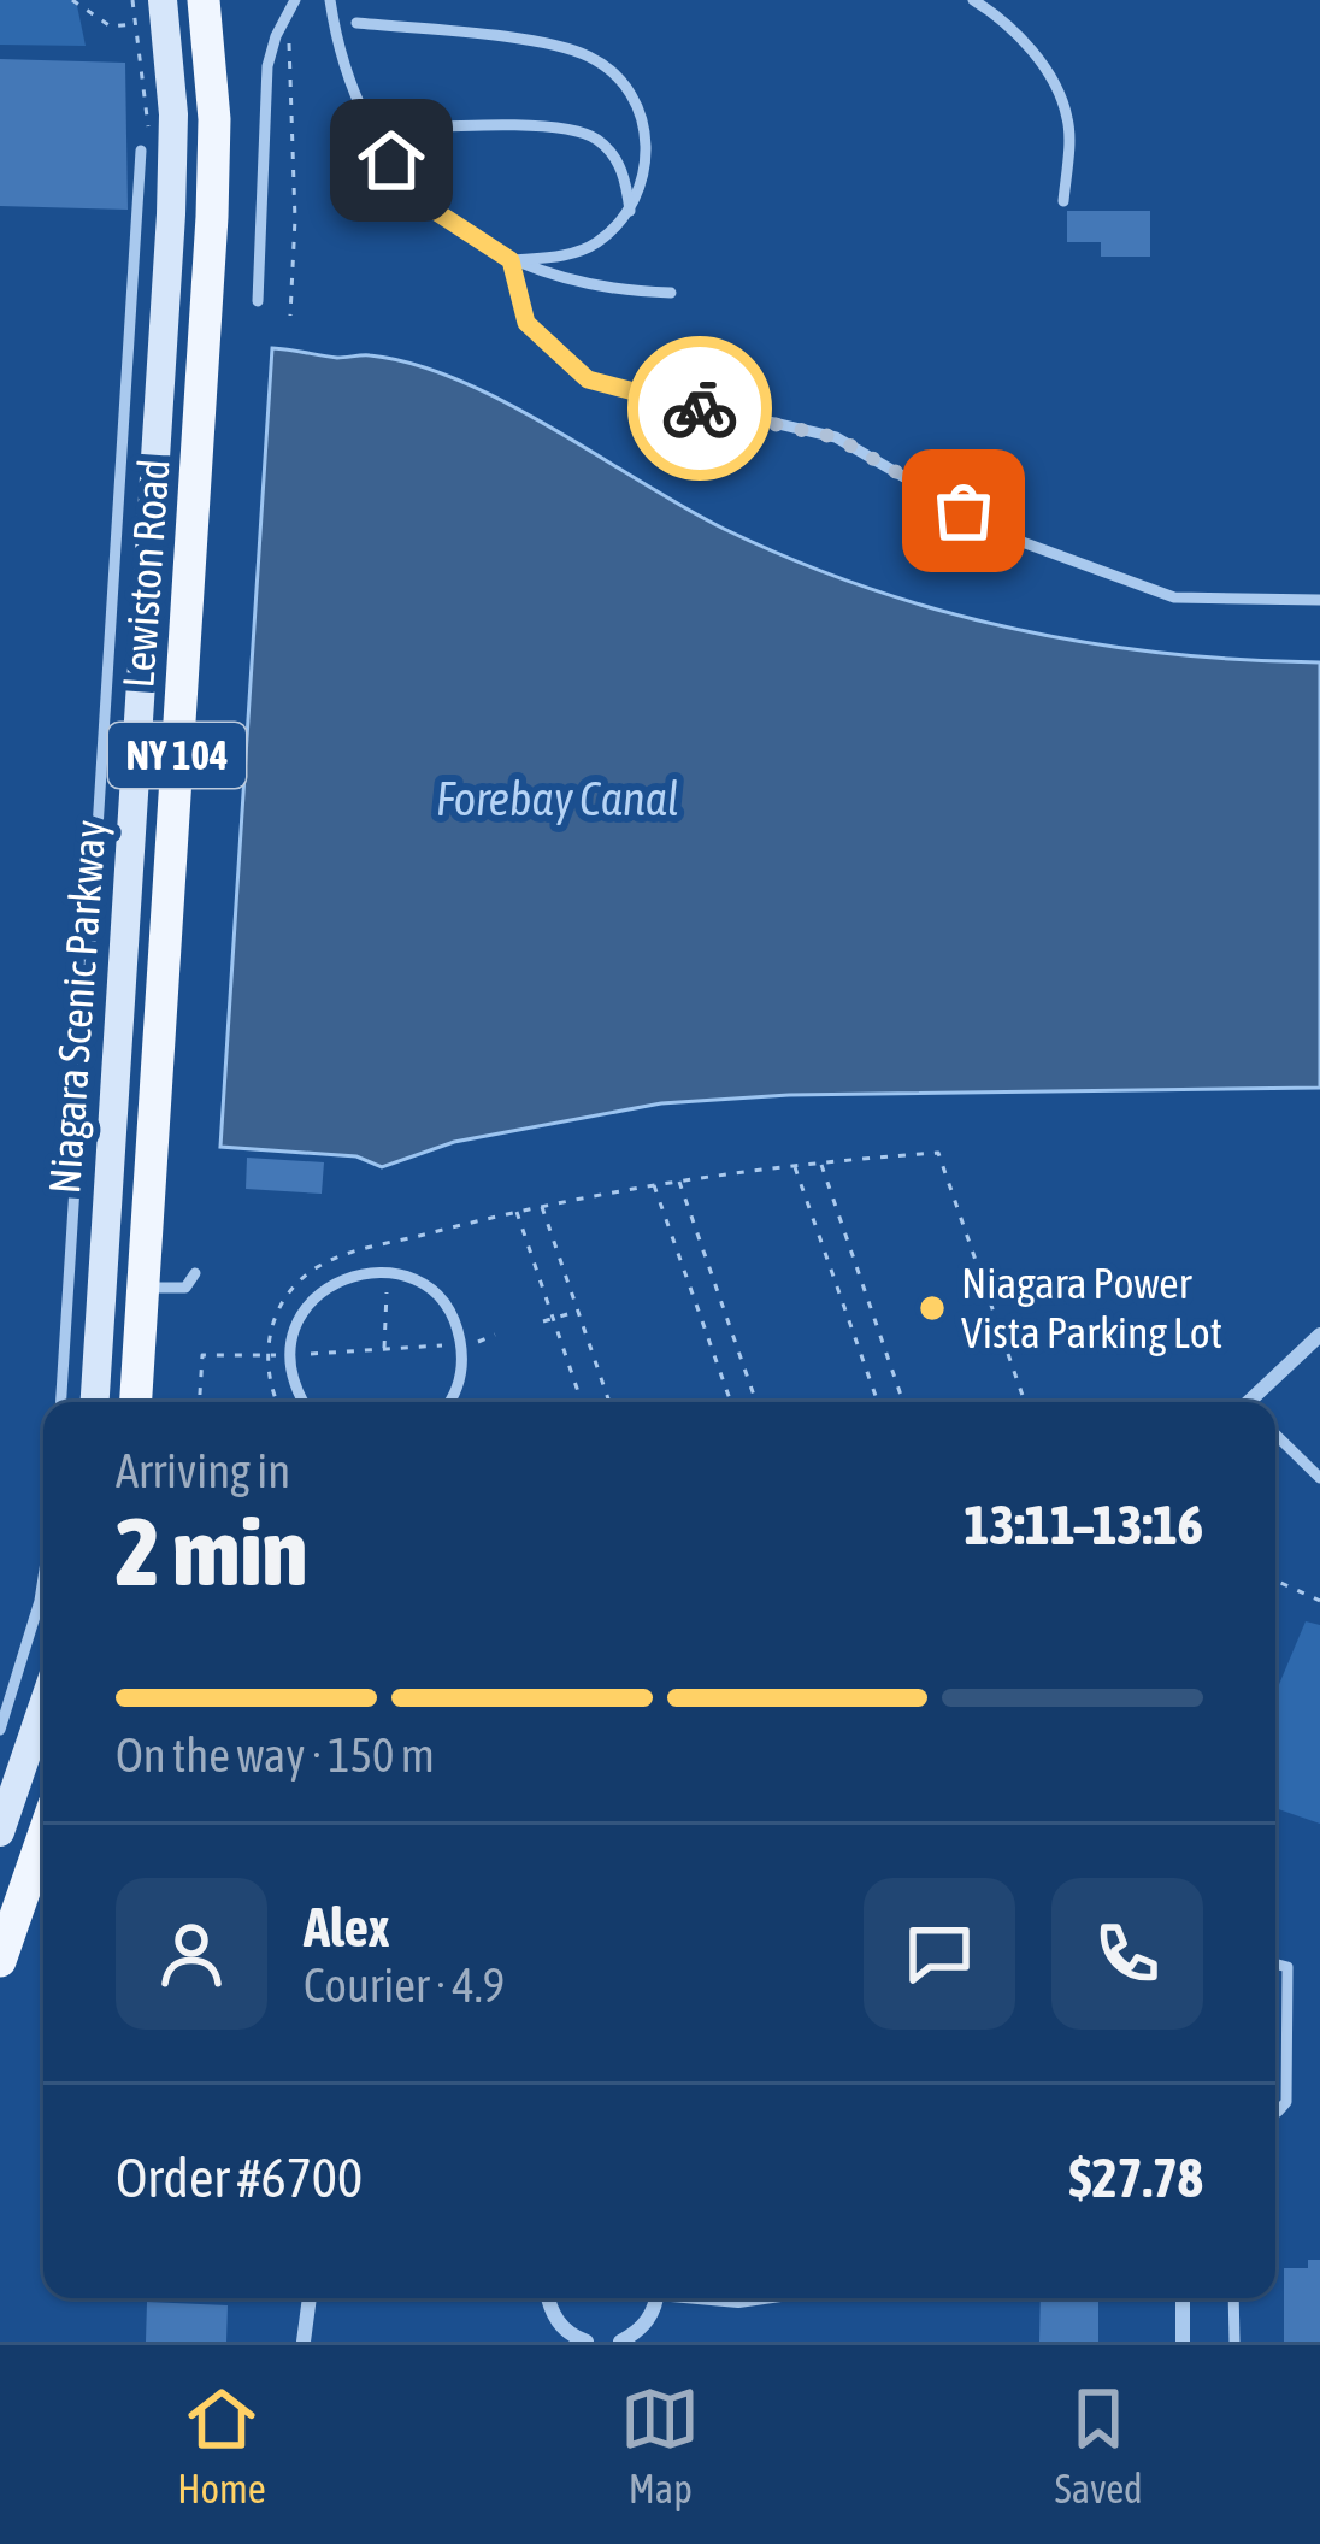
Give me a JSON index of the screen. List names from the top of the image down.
{
  "streets": {
    "main road": ["Lewiston Road", "NY 104", "Niagara Scenic Parkway"]
  },
  "water": ["Forebay Canal"],
  "places": ["Niagara Power Vista Parking Lot"],
  "page": {
    "heading": ["2 min", "Arriving in", "13:11–13:16"],
    "panel": [
      "Alex",
      "Courier · 4.9",
      "Order #6700",
      "$27.78"
    ],
    "bar": "On the way · 150 m",
    "tabs": ["Home", "Map", "Saved"]
  }
}
